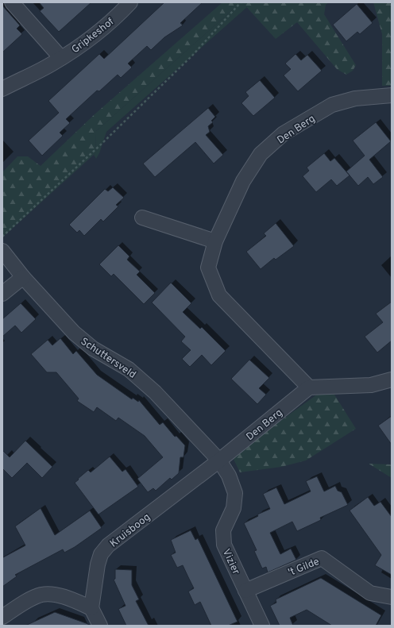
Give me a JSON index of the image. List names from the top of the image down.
{
  "streets": {
    "street": [
      "Gripkeshof",
      "Den Berg",
      "Schuttersveld",
      "Kruisboog",
      "Vizier",
      "'t Gilde"
    ]
  },
  "crossings": [
    ["Den Berg", "Schuttersveld"],
    ["Den Berg", "Kruisboog"],
    ["Den Berg", "Vizier"],
    ["Schuttersveld", "Kruisboog"],
    ["Schuttersveld", "Vizier"],
    ["Kruisboog", "Vizier"],
    ["Vizier", "'t Gilde"]
  ]
}
